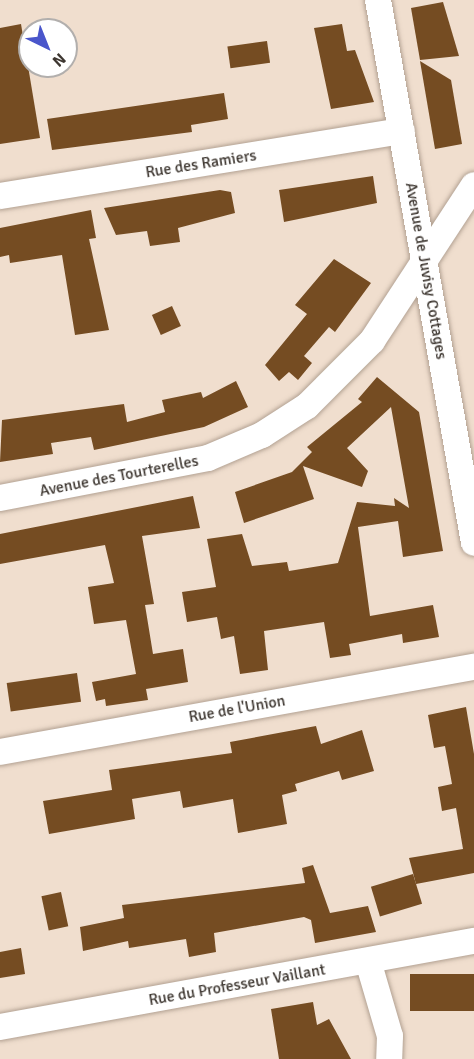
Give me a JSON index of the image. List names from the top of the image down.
{
  "streets": {
    "street": [
      "Rue des Ramiers",
      "Avenue de Juvisy Cottages",
      "Avenue des Tourterelles",
      "Rue de l'Union",
      "Rue du Professeur Vaillant"
    ]
  },
  "crossings": [
    ["Rue des Ramiers", "Avenue de Juvisy Cottages"],
    ["Avenue de Juvisy Cottages", "Avenue des Tourterelles"]
  ],
  "north": "bottom right"
}
